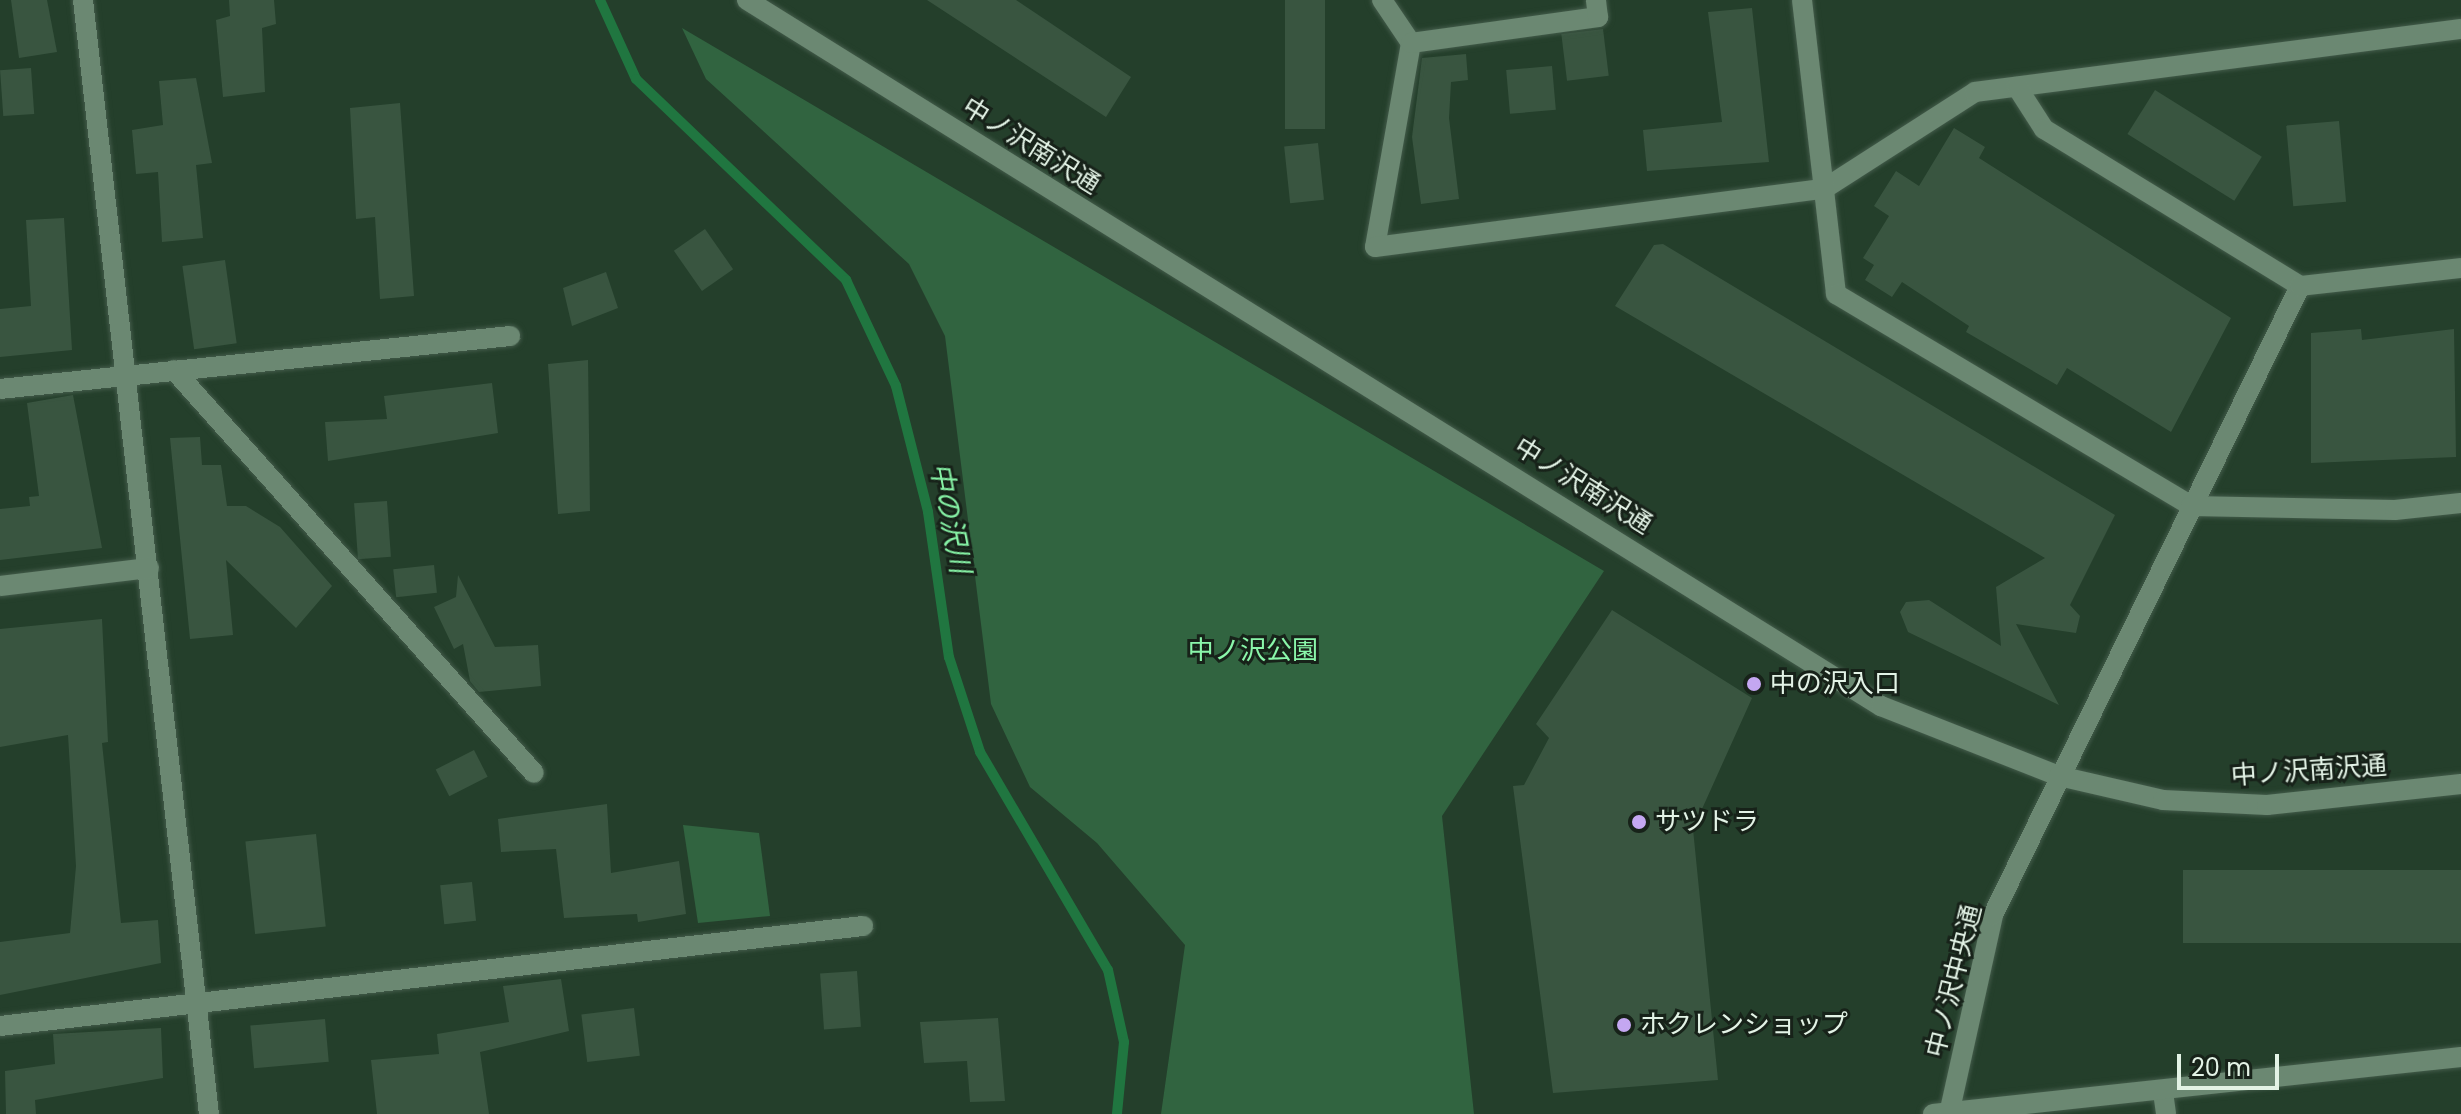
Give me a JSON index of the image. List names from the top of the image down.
{
  "streets": {
    "street": ["中ノ沢南沢通", "中ノ沢中央通"]
  },
  "crossings": [
    ["中ノ沢南沢通", "中ノ沢中央通"]
  ],
  "water": ["中の沢川"],
  "parks": ["中ノ沢公園"],
  "places": ["中の沢入口", "サツドラ", "ホクレンショップ"],
  "scale_bar": "20 m"
}
